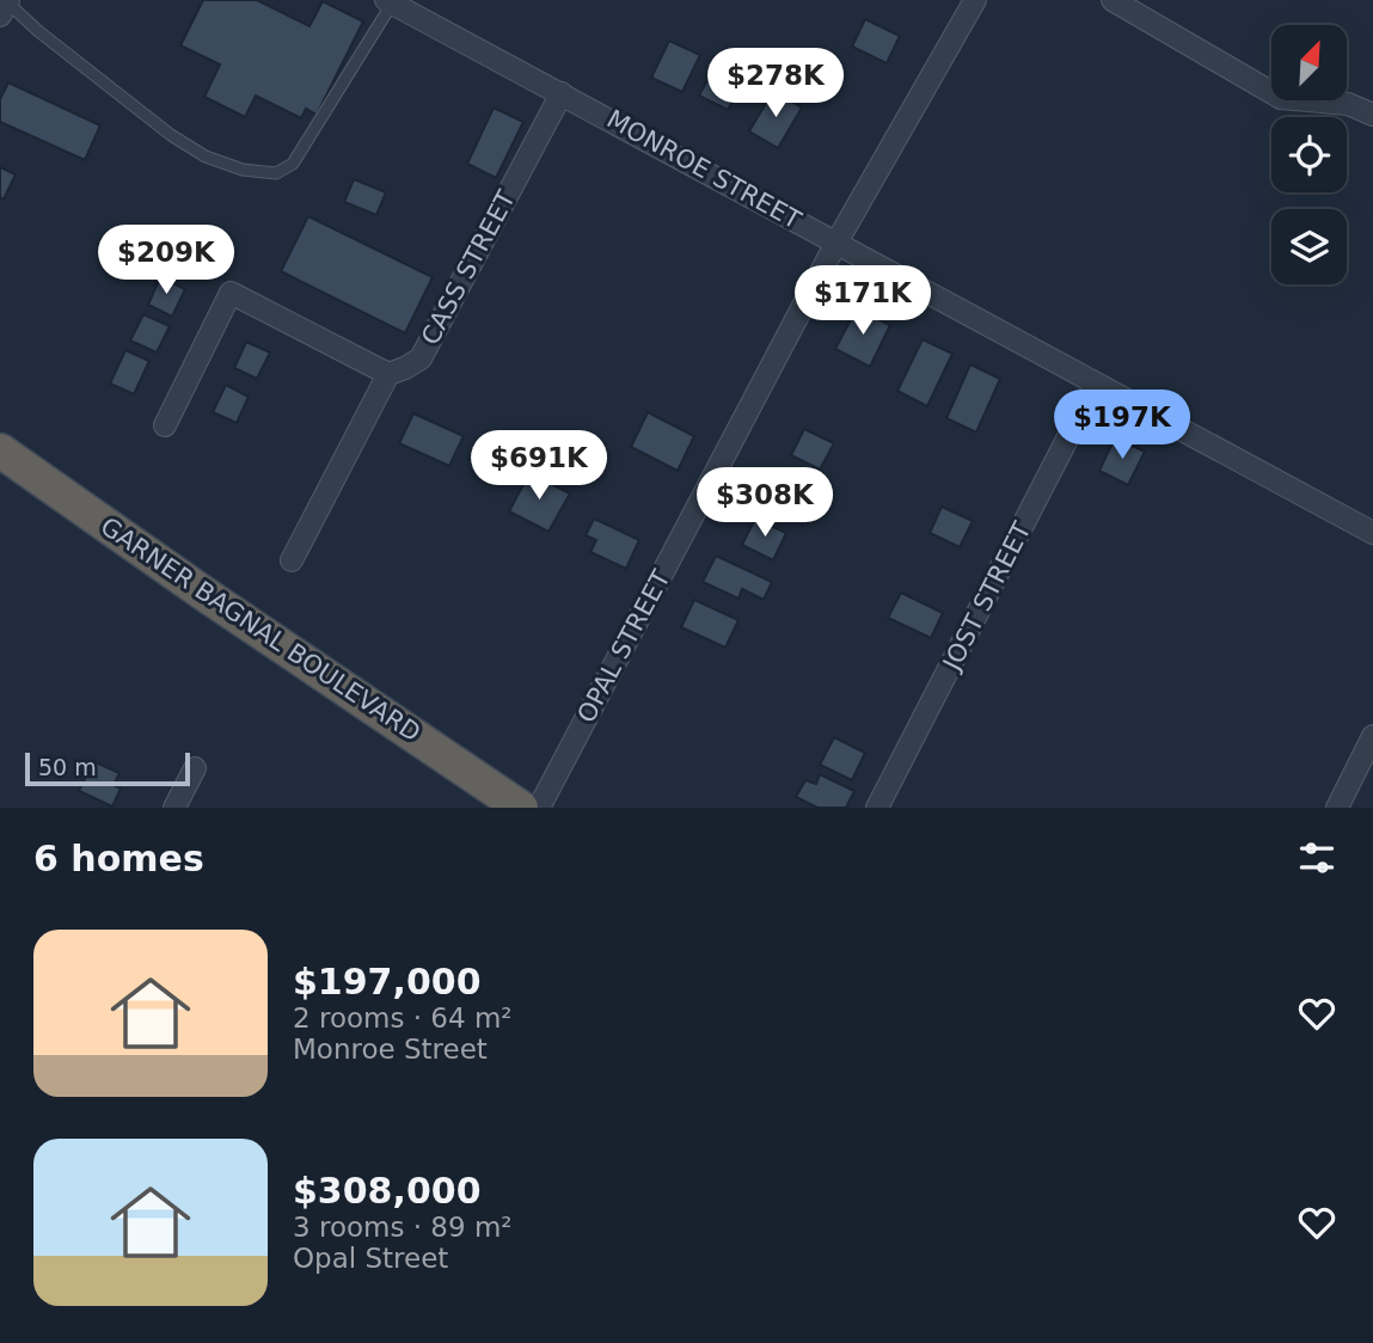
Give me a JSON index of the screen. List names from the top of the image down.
{
  "streets": {
    "highway": ["GARNER BAGNAL BOULEVARD"],
    "street": [
      "MONROE STREET",
      "CASS STREET",
      "JOST STREET",
      "OPAL STREET"
    ]
  },
  "crossings": [
    ["MONROE STREET", "CASS STREET"],
    ["MONROE STREET", "JOST STREET"],
    ["MONROE STREET", "OPAL STREET"]
  ],
  "scale_bar": "50 m",
  "north": "top right",
  "page": {
    "price": [
      "$278K",
      "$209K",
      "$171K",
      "$197K",
      "$691K",
      "$308K"
    ],
    "scale": "50 m",
    "heading": "6 homes",
    "list": [
      {
        "name": "$197,000",
        "note": "2 rooms · 64 m² · Monroe Street"
      },
      {
        "name": "$308,000",
        "note": "3 rooms · 89 m² · Opal Street"
      }
    ]
  }
}
